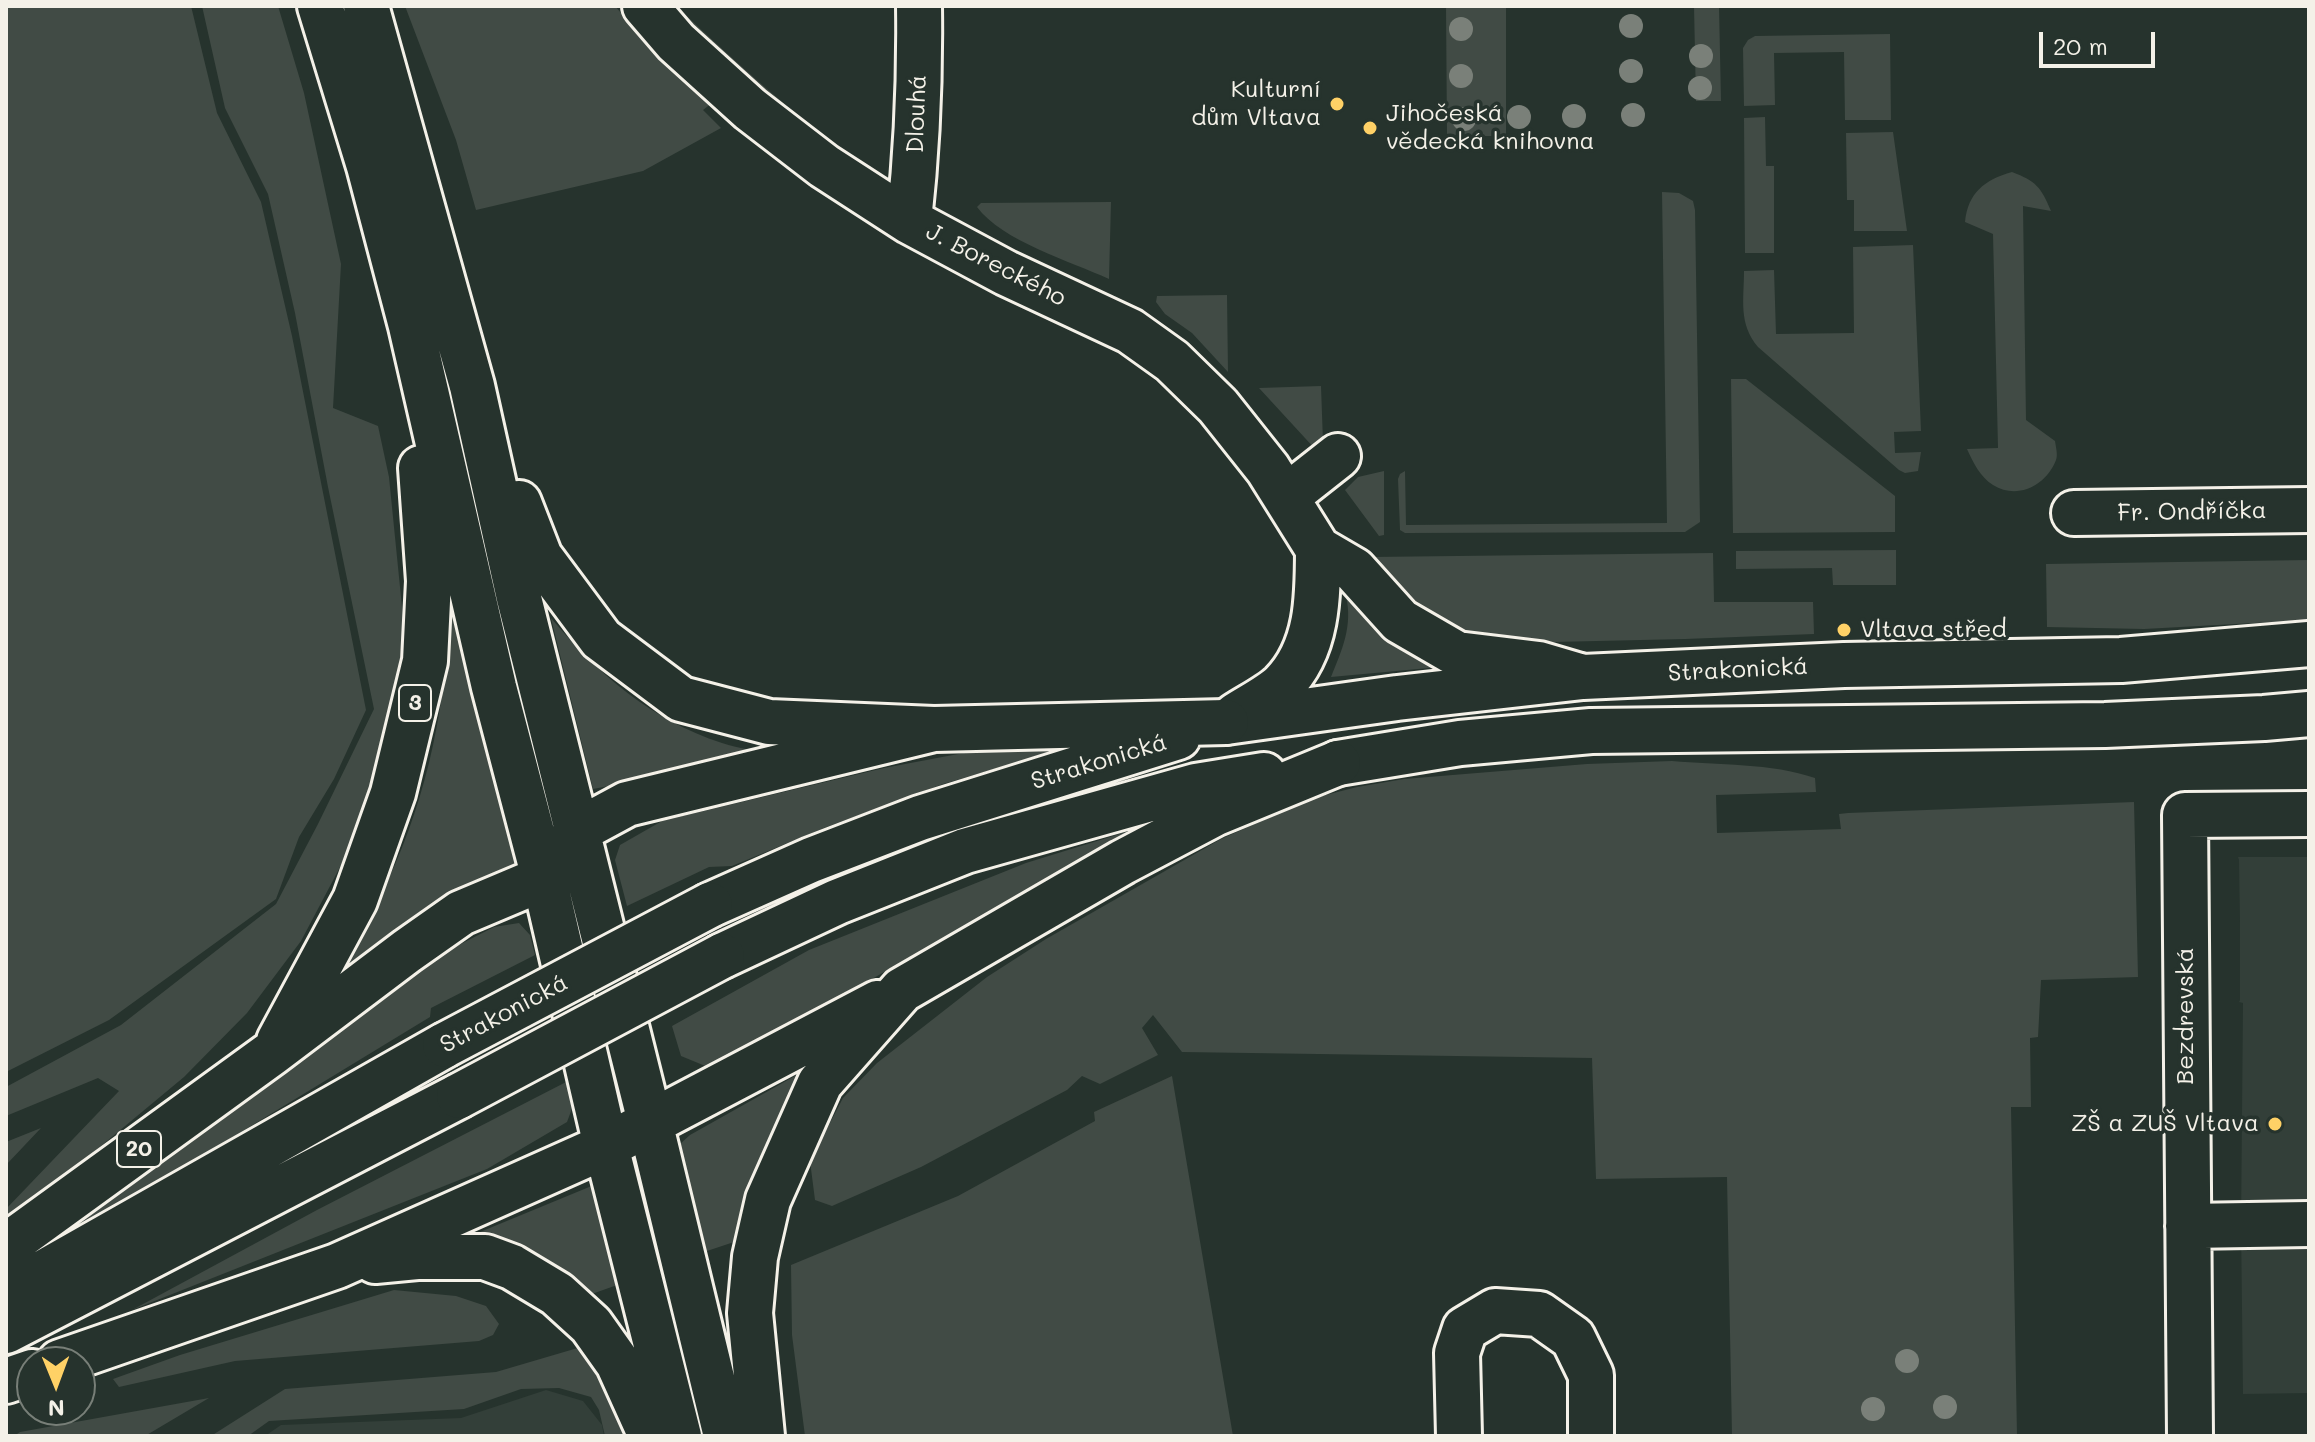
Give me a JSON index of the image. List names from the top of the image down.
{
  "streets": {
    "main road": [
      "Dlouhá",
      "J. Boreckého",
      "Fr. Ondříčka",
      "Strakonická",
      "3",
      "Bezdrevská",
      "20"
    ]
  },
  "crossings": [
    ["Dlouhá", "J. Boreckého"],
    ["J. Boreckého", "Strakonická"],
    ["3", "20"]
  ],
  "places": [
    "Kulturní dům Vltava",
    "Jihočeská vědecká knihovna",
    "Vltava střed",
    "ZŠ a ZUŠ Vltava"
  ],
  "scale_bar": "20 m",
  "north": "bottom"
}
